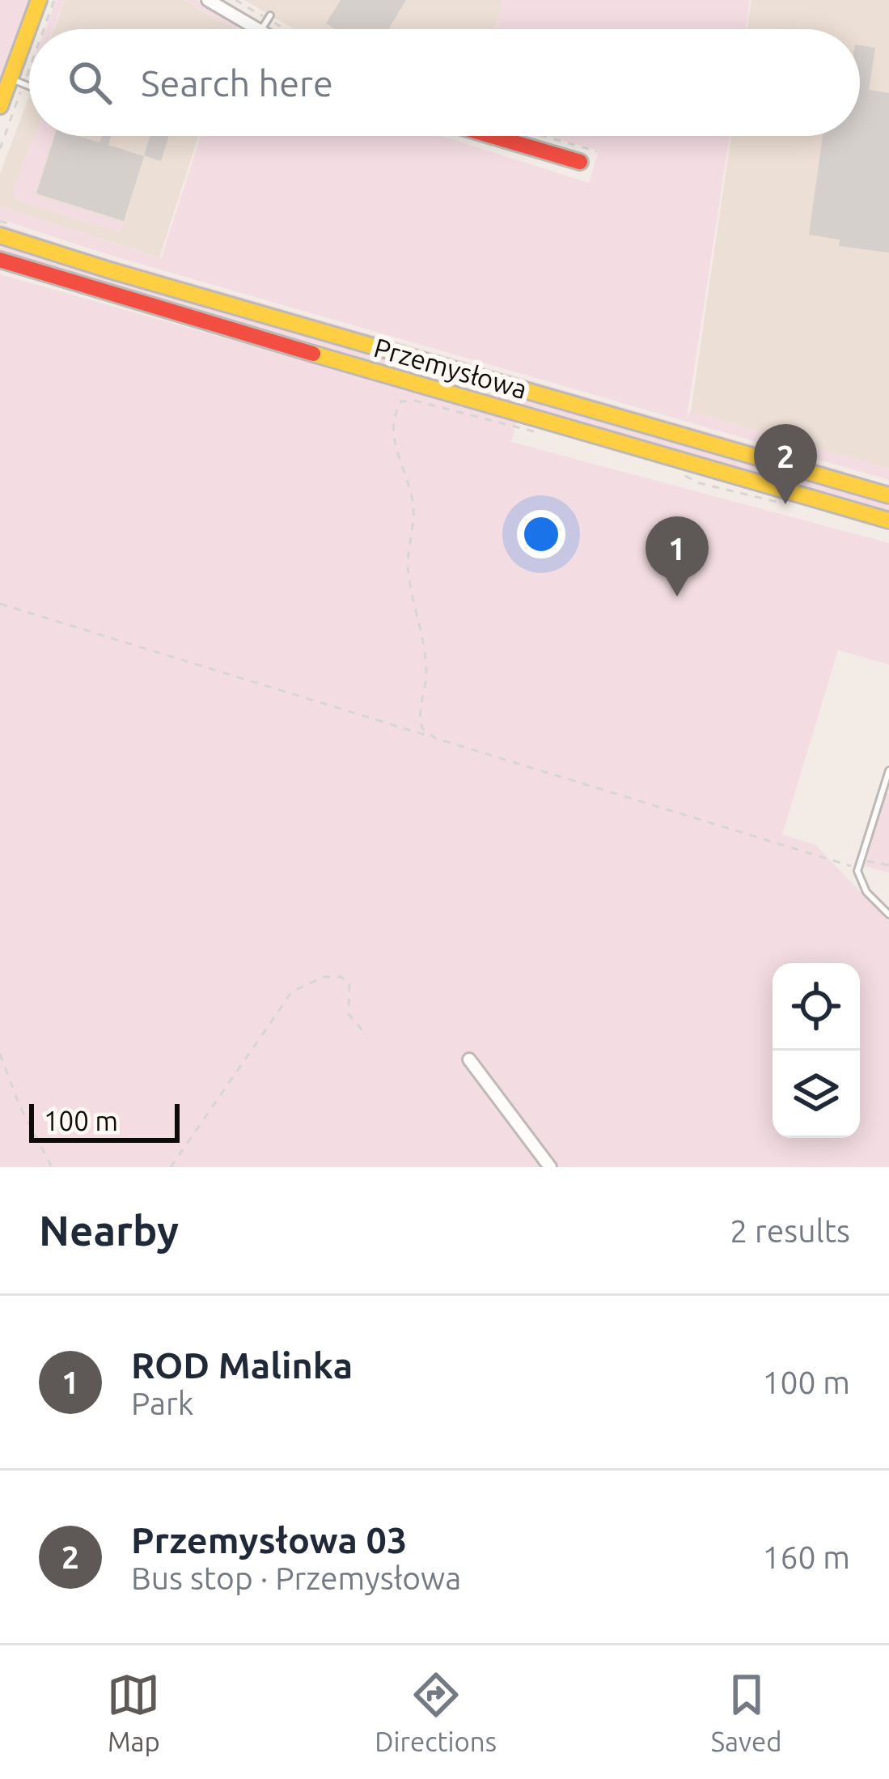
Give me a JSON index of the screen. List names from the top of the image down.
{
  "streets": {
    "main road": ["Przemysłowa"]
  },
  "scale_bar": "100 m",
  "page": {
    "search": "Search here",
    "pins": ["2", "1"],
    "scale": "100 m",
    "heading": ["Nearby", "2 results"],
    "list": [
      {
        "mark": "1",
        "name": "ROD Malinka",
        "note": "Park",
        "value": "100 m"
      },
      {
        "mark": "2",
        "name": "Przemysłowa 03",
        "note": "Bus stop · Przemysłowa",
        "value": "160 m"
      }
    ],
    "nav": ["Map", "Directions", "Saved"]
  }
}
